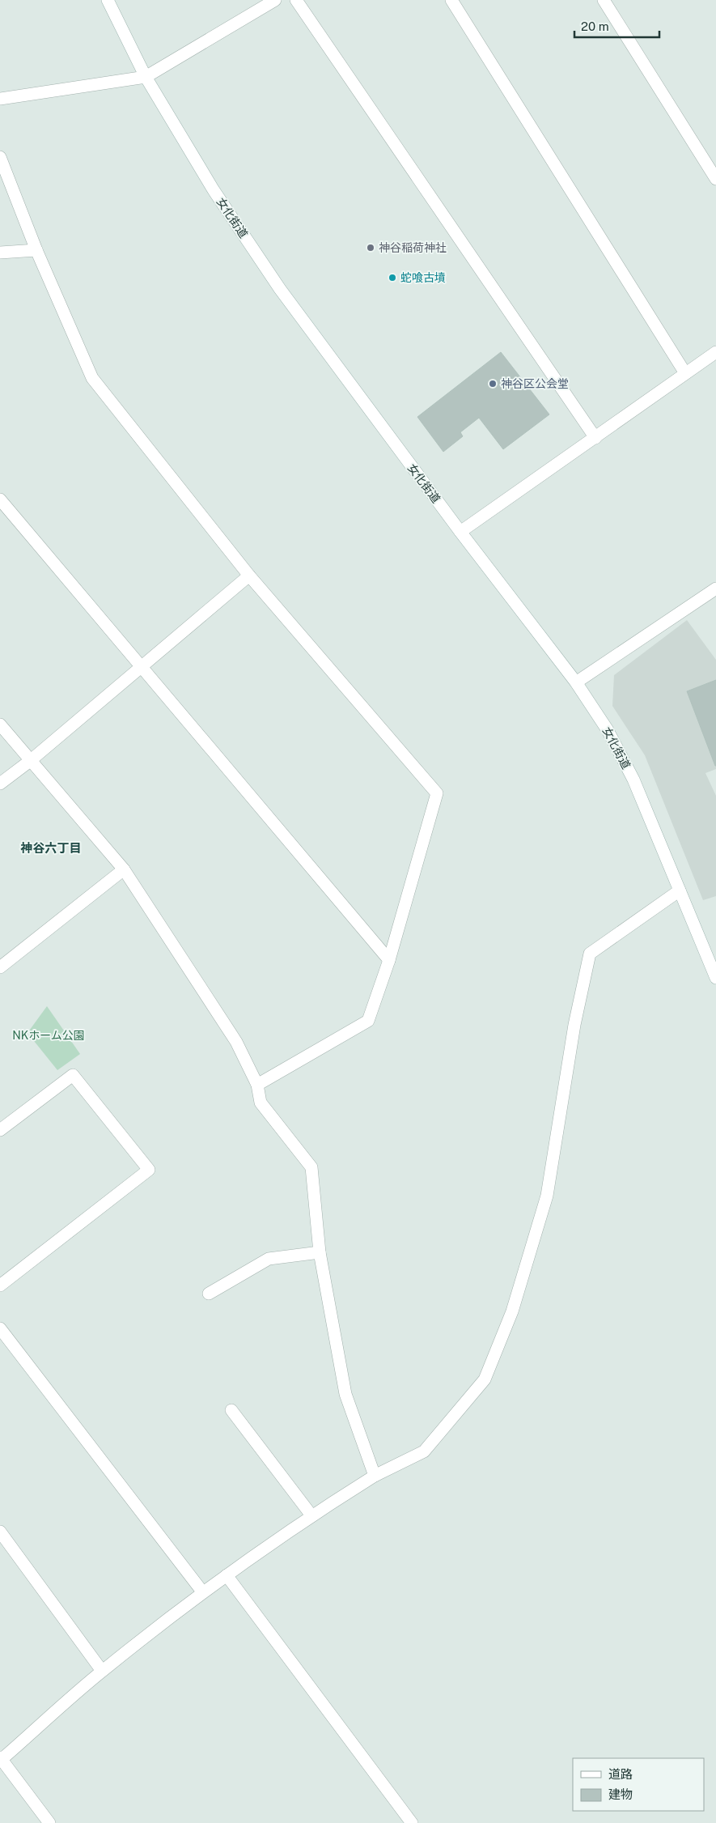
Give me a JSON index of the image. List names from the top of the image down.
{
  "streets": {
    "street": ["女化街道"]
  },
  "districts": ["神谷六丁目"],
  "parks": ["NKホーム公園"],
  "places": ["神谷稲荷神社", "蛇喰古墳", "神谷区公会堂"],
  "legend": ["道路", "建物"],
  "scale_bar": "20 m"
}
